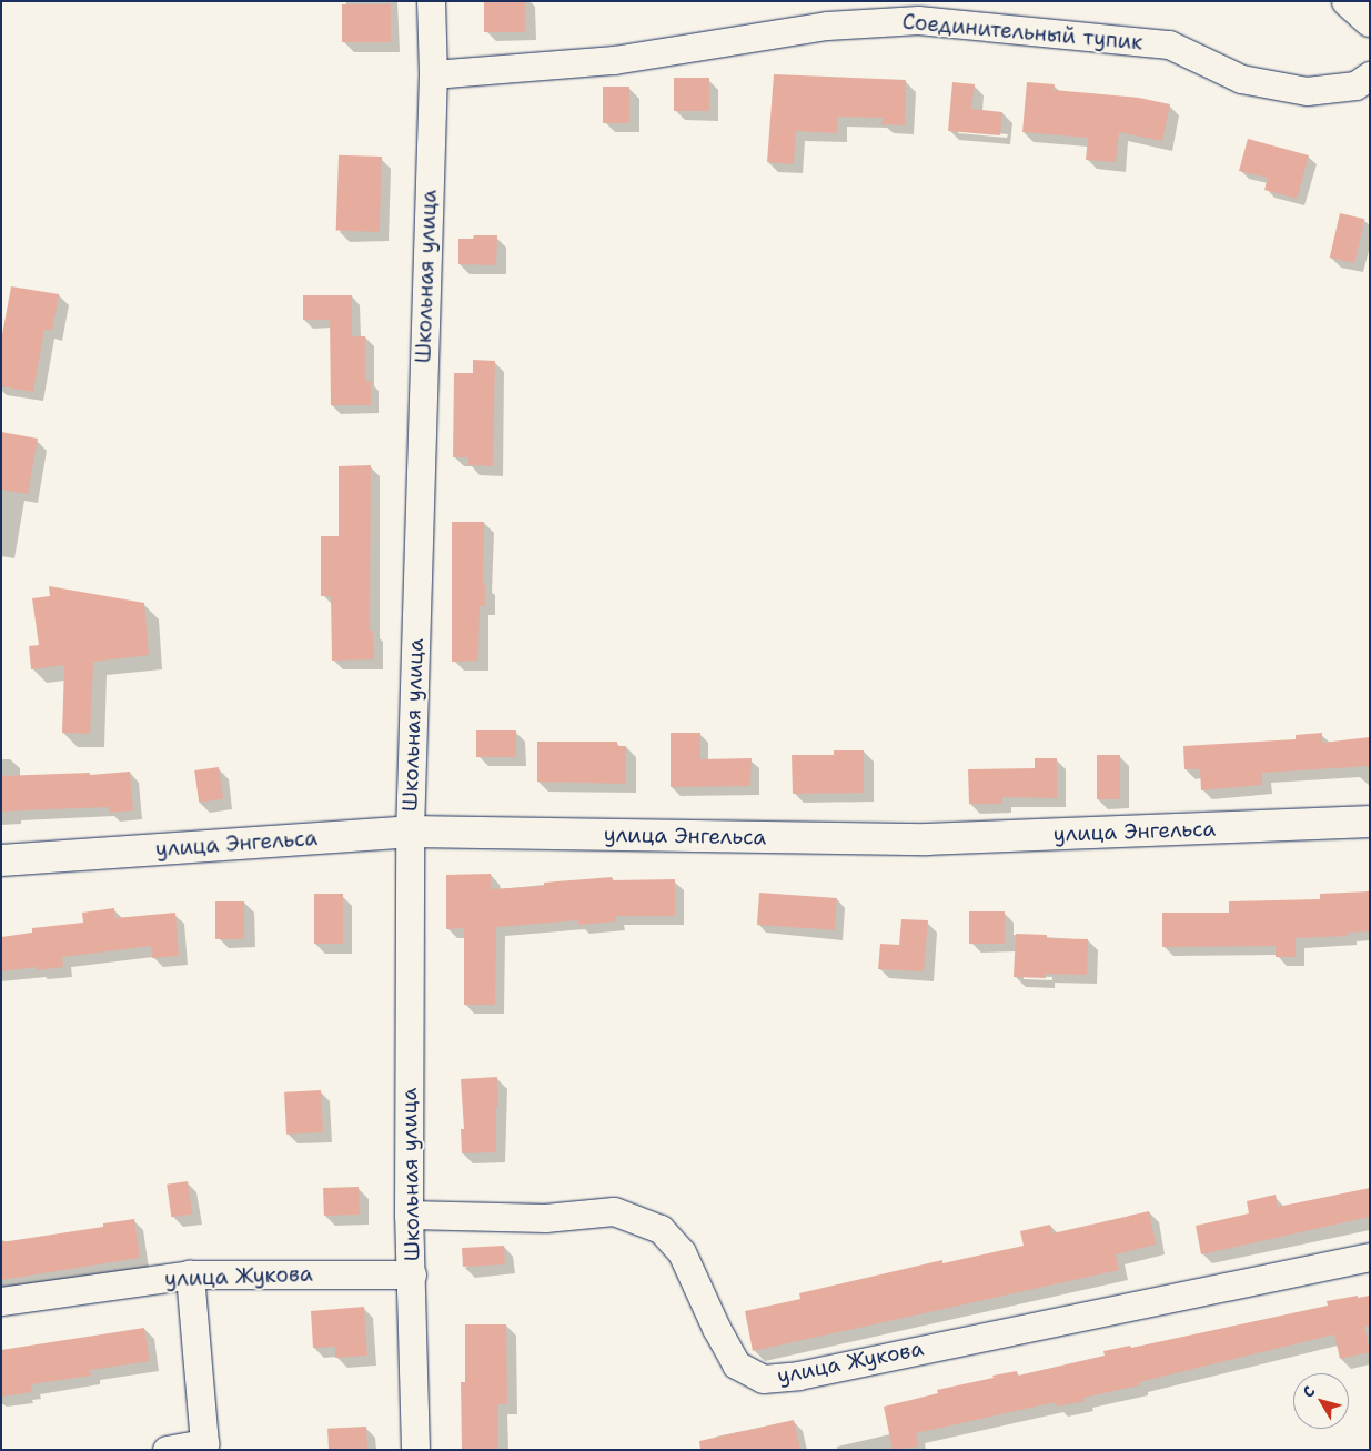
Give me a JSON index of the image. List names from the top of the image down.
{
  "streets": {
    "street": [
      "Соединительный тупик",
      "Школьная улица",
      "улица Энгельса",
      "улица Жукова"
    ]
  },
  "crossings": [
    ["Соединительный тупик", "Школьная улица"],
    ["Школьная улица", "улица Энгельса"],
    ["Школьная улица", "улица Жукова"]
  ],
  "north": "top left"
}
